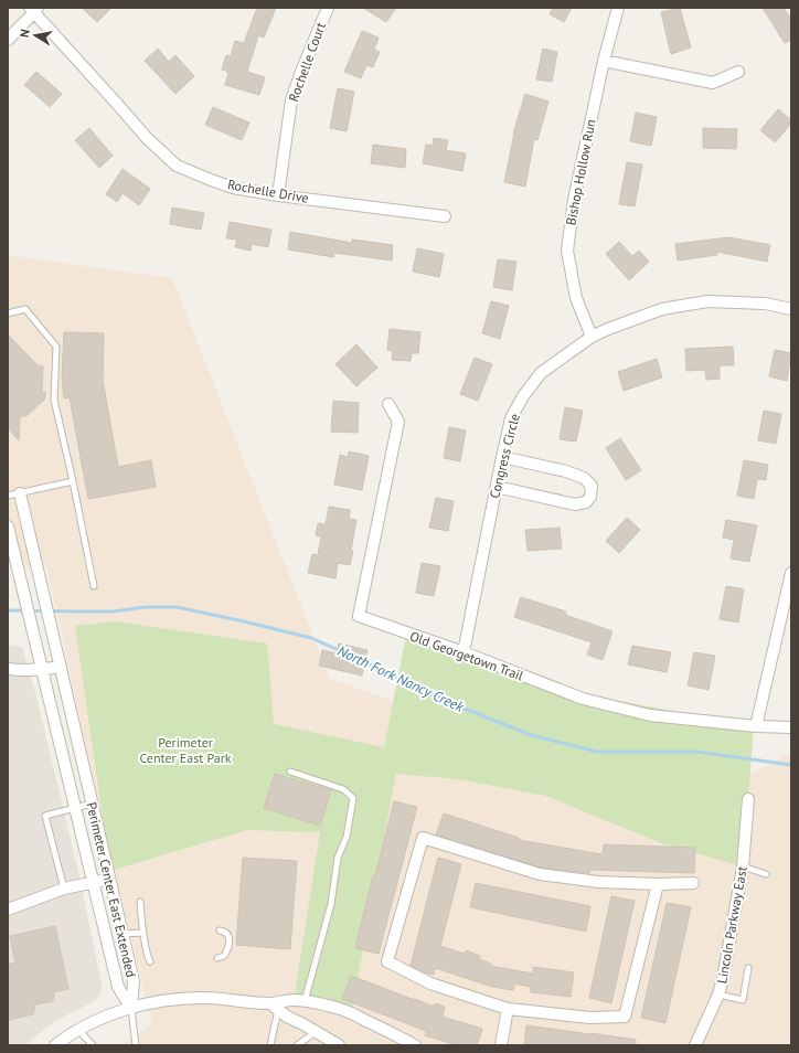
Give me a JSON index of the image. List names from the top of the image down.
{
  "streets": {
    "street": [
      "Rochelle Court",
      "Bishop Hollow Run",
      "Rochelle Drive",
      "Congress Circle",
      "Old Georgetown Trail",
      "Perimeter Center East Extended",
      "Lincoln Parkway East"
    ]
  },
  "crossings": [
    ["Rochelle Court", "Rochelle Drive"],
    ["Bishop Hollow Run", "Congress Circle"],
    ["Congress Circle", "Old Georgetown Trail"]
  ],
  "water": ["North Fork Nancy Creek"],
  "parks": ["Perimeter Center East Park"],
  "north": "left"
}
